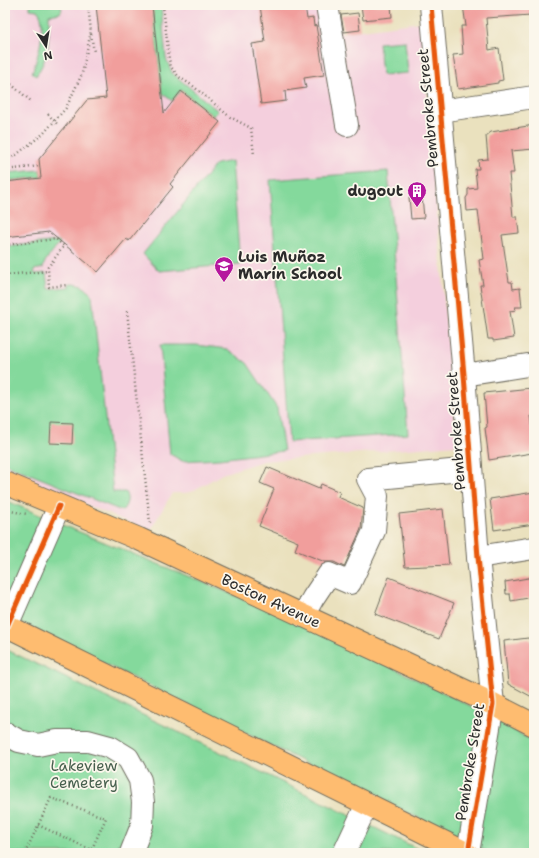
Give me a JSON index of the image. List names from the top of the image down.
{
  "streets": {
    "main road": ["Boston Avenue"],
    "street": ["Pembroke Street"]
  },
  "crossings": [
    ["Pembroke Street", "Boston Avenue"]
  ],
  "parks": ["Lakeview Cemetery"],
  "places": {
    "building": ["dugout"],
    "school or university": ["Luis Muñoz Marín School"]
  },
  "north": "bottom"
}
